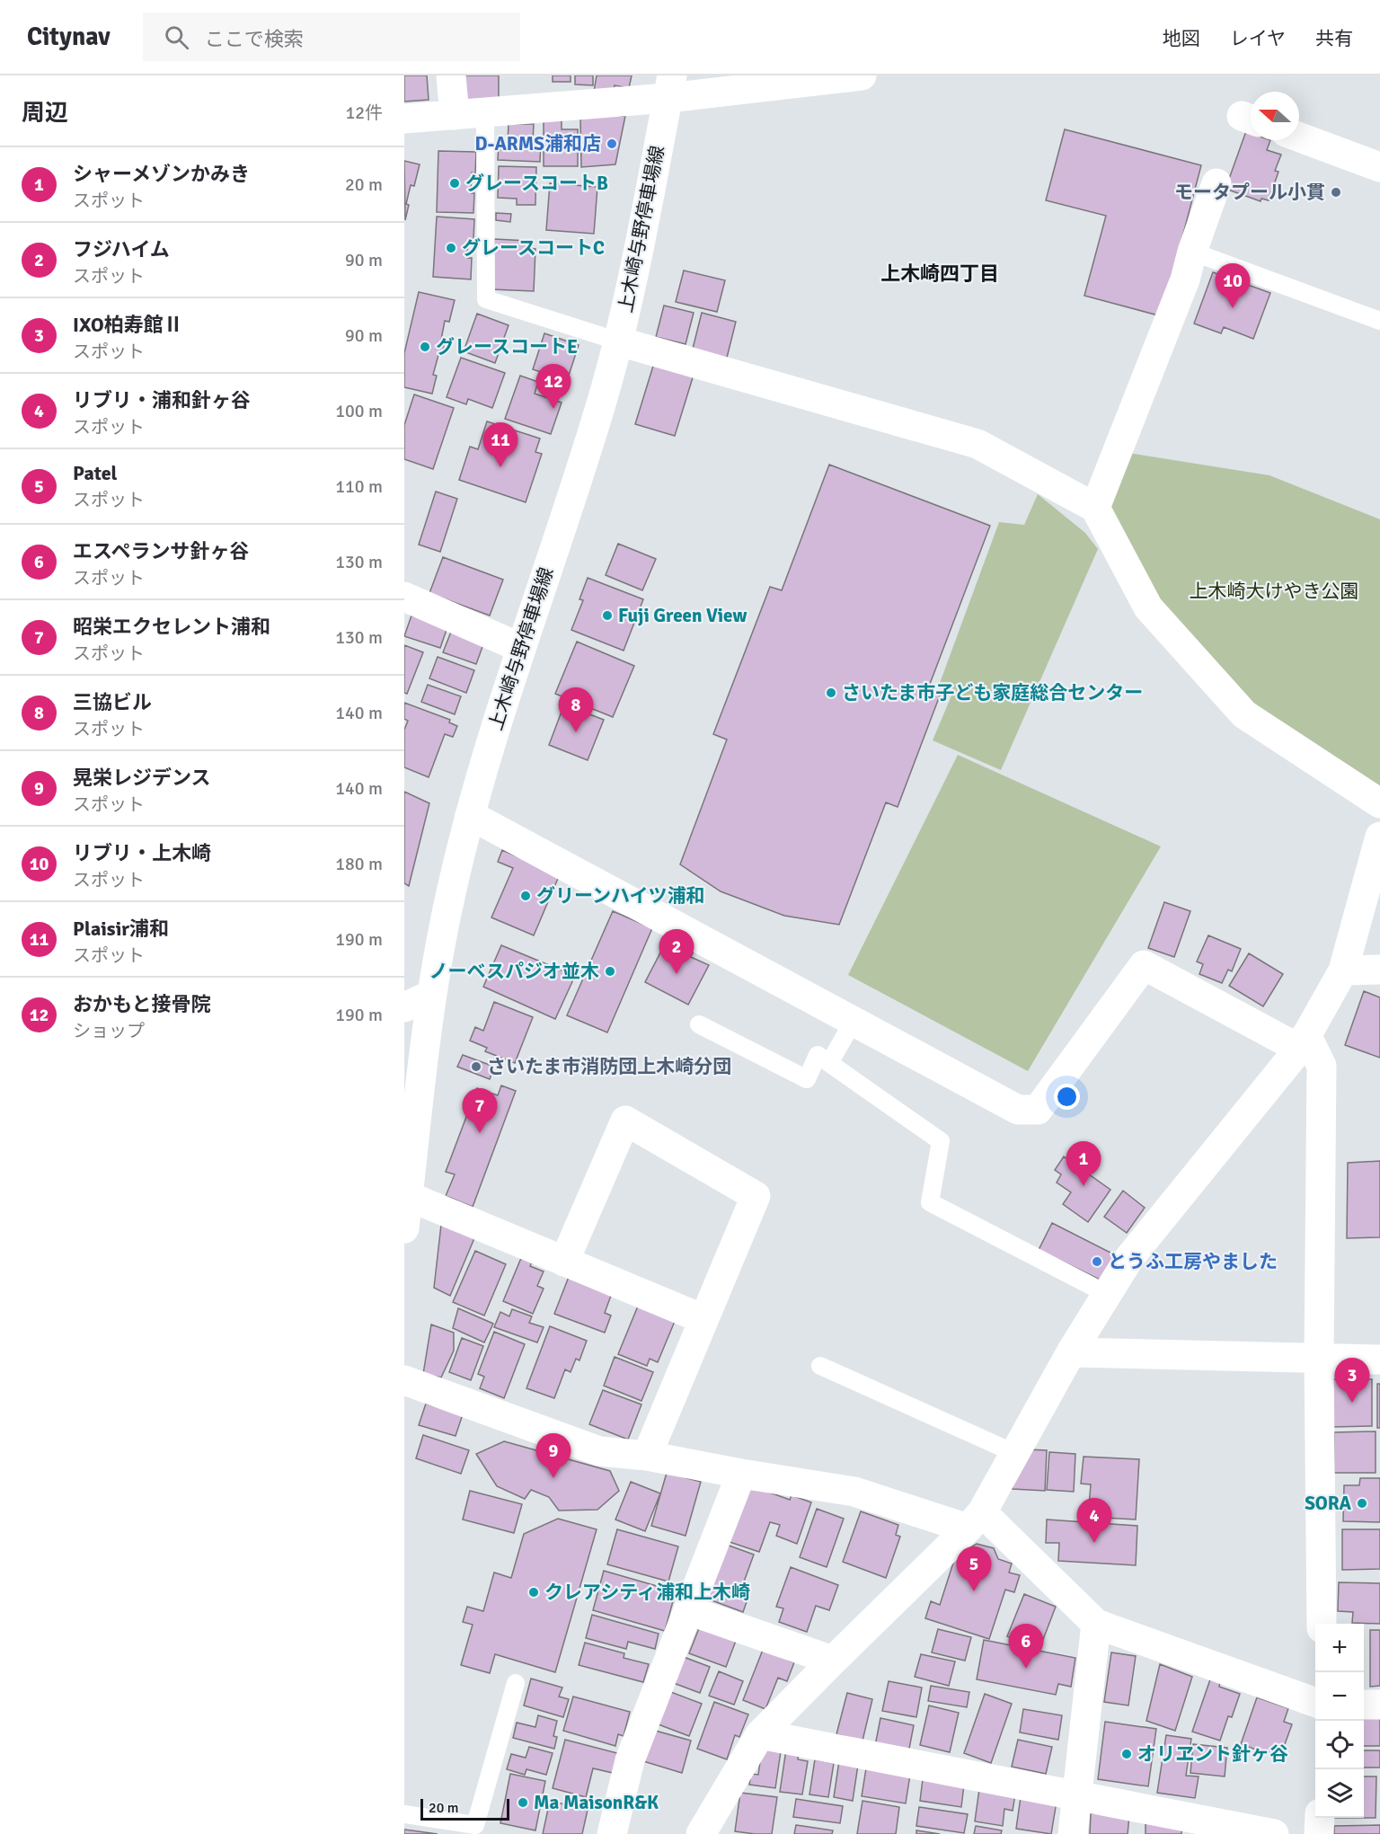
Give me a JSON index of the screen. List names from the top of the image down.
{
  "streets": {
    "street": ["上木崎与野停車場線"]
  },
  "districts": ["上木崎四丁目"],
  "parks": ["上木崎大けやき公園"],
  "places": [
    "D-ARMS浦和店",
    "グレースコートB",
    "モータプール小貫",
    "グレースコートC",
    "グレースコートE",
    "Fuji Green View",
    "さいたま市子ども家庭総合センター",
    "グリーンハイツ浦和",
    "ノーベスパジオ並木",
    "さいたま市消防団上木崎分団",
    "とうふ工房やました",
    "SORA",
    "クレアシティ浦和上木崎",
    "オリヱント針ヶ谷",
    "Ma MaisonR&K"
  ],
  "scale_bar": "20 m",
  "north": "left",
  "page": {
    "header": "Citynav",
    "search": "ここで検索",
    "nav": ["地図", "レイヤ", "共有"],
    "heading": ["周辺", "12件"],
    "list": [
      {
        "mark": "1",
        "name": "シャーメゾンかみき",
        "note": "スポット",
        "value": "20 m"
      },
      {
        "mark": "2",
        "name": "フジハイム",
        "note": "スポット",
        "value": "90 m"
      },
      {
        "mark": "3",
        "name": "IXO柏寿館Ⅱ",
        "note": "スポット",
        "value": "90 m"
      },
      {
        "mark": "4",
        "name": "リブリ・浦和針ヶ谷",
        "note": "スポット",
        "value": "100 m"
      },
      {
        "mark": "5",
        "name": "Patel",
        "note": "スポット",
        "value": "110 m"
      },
      {
        "mark": "6",
        "name": "エスペランサ針ヶ谷",
        "note": "スポット",
        "value": "130 m"
      },
      {
        "mark": "7",
        "name": "昭栄エクセレント浦和",
        "note": "スポット",
        "value": "130 m"
      },
      {
        "mark": "8",
        "name": "三協ビル",
        "note": "スポット",
        "value": "140 m"
      },
      {
        "mark": "9",
        "name": "晃栄レジデンス",
        "note": "スポット",
        "value": "140 m"
      },
      {
        "mark": "10",
        "name": "リブリ・上木崎",
        "note": "スポット",
        "value": "180 m"
      },
      {
        "mark": "11",
        "name": "Plaisir浦和",
        "note": "スポット",
        "value": "190 m"
      },
      {
        "mark": "12",
        "name": "おかもと接骨院",
        "note": "ショップ",
        "value": "190 m"
      }
    ],
    "pins": [
      "10",
      "12",
      "11",
      "8",
      "2",
      "7",
      "1",
      "3",
      "9",
      "4",
      "5",
      "6"
    ],
    "map_buttons": ["+", "−"],
    "scale": "20 m"
  }
}
